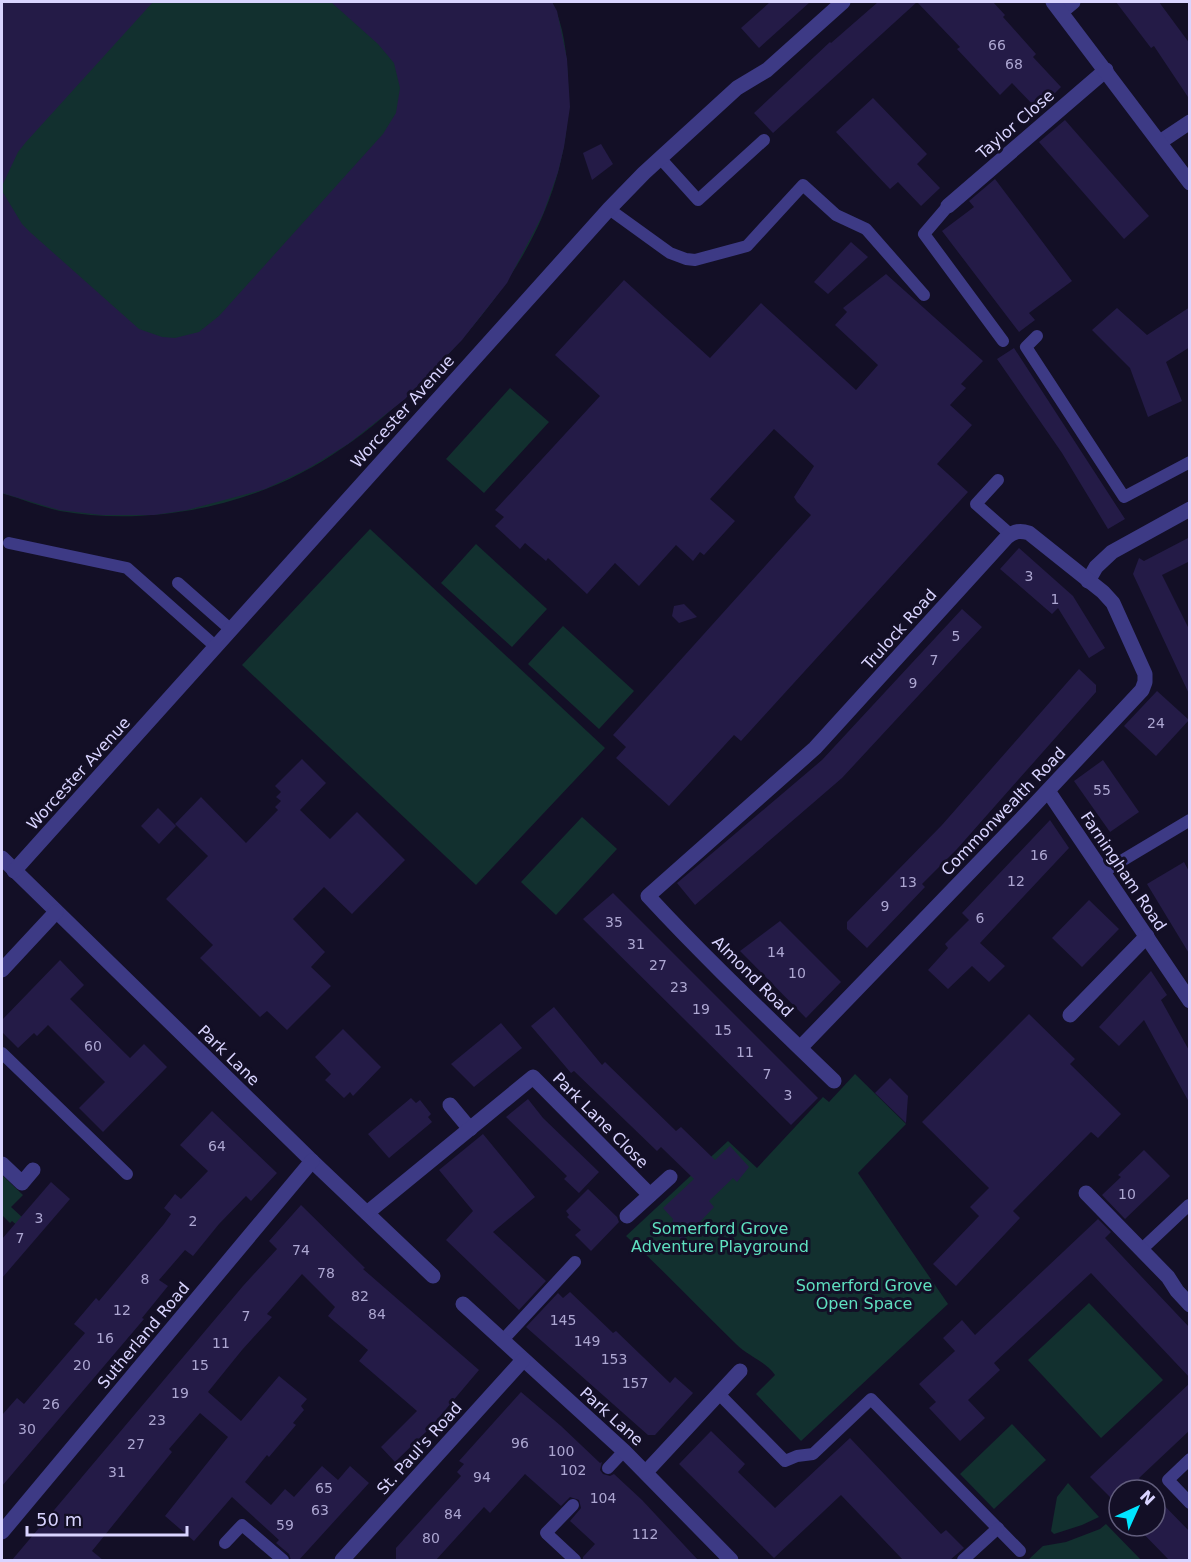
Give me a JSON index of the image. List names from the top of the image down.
{
  "streets": {
    "street": [
      "Taylor Close",
      "Worcester Avenue",
      "Trulock Road",
      "Commonwealth Road",
      "Farningham Road",
      "Almond Road",
      "Park Lane",
      "Park Lane Close",
      "Sutherland Road",
      "St. Paul's Road"
    ]
  },
  "crossings": [
    ["Worcester Avenue", "Park Lane"],
    ["Trulock Road", "Almond Road"],
    ["Commonwealth Road", "Farningham Road"],
    ["Commonwealth Road", "Almond Road"],
    ["Park Lane", "Park Lane Close"],
    ["Park Lane", "Sutherland Road"],
    ["Park Lane", "St. Paul's Road"]
  ],
  "parks": ["Somerford Grove Adventure Playground", "Somerford Grove Open Space"],
  "house_numbers": [
    "66",
    "68",
    "3",
    "1",
    "5",
    "7",
    "9",
    "24",
    "55",
    "16",
    "12",
    "13",
    "9",
    "6",
    "35",
    "31",
    "14",
    "27",
    "10",
    "23",
    "19",
    "15",
    "60",
    "11",
    "7",
    "3",
    "64",
    "10",
    "3",
    "2",
    "7",
    "74",
    "78",
    "8",
    "82",
    "12",
    "84",
    "7",
    "145",
    "16",
    "149",
    "11",
    "153",
    "20",
    "15",
    "157",
    "19",
    "26",
    "23",
    "30",
    "96",
    "27",
    "100",
    "102",
    "31",
    "94",
    "65",
    "104",
    "63",
    "84",
    "59",
    "112",
    "80"
  ],
  "scale_bar": "50 m",
  "north": "top right"
}
